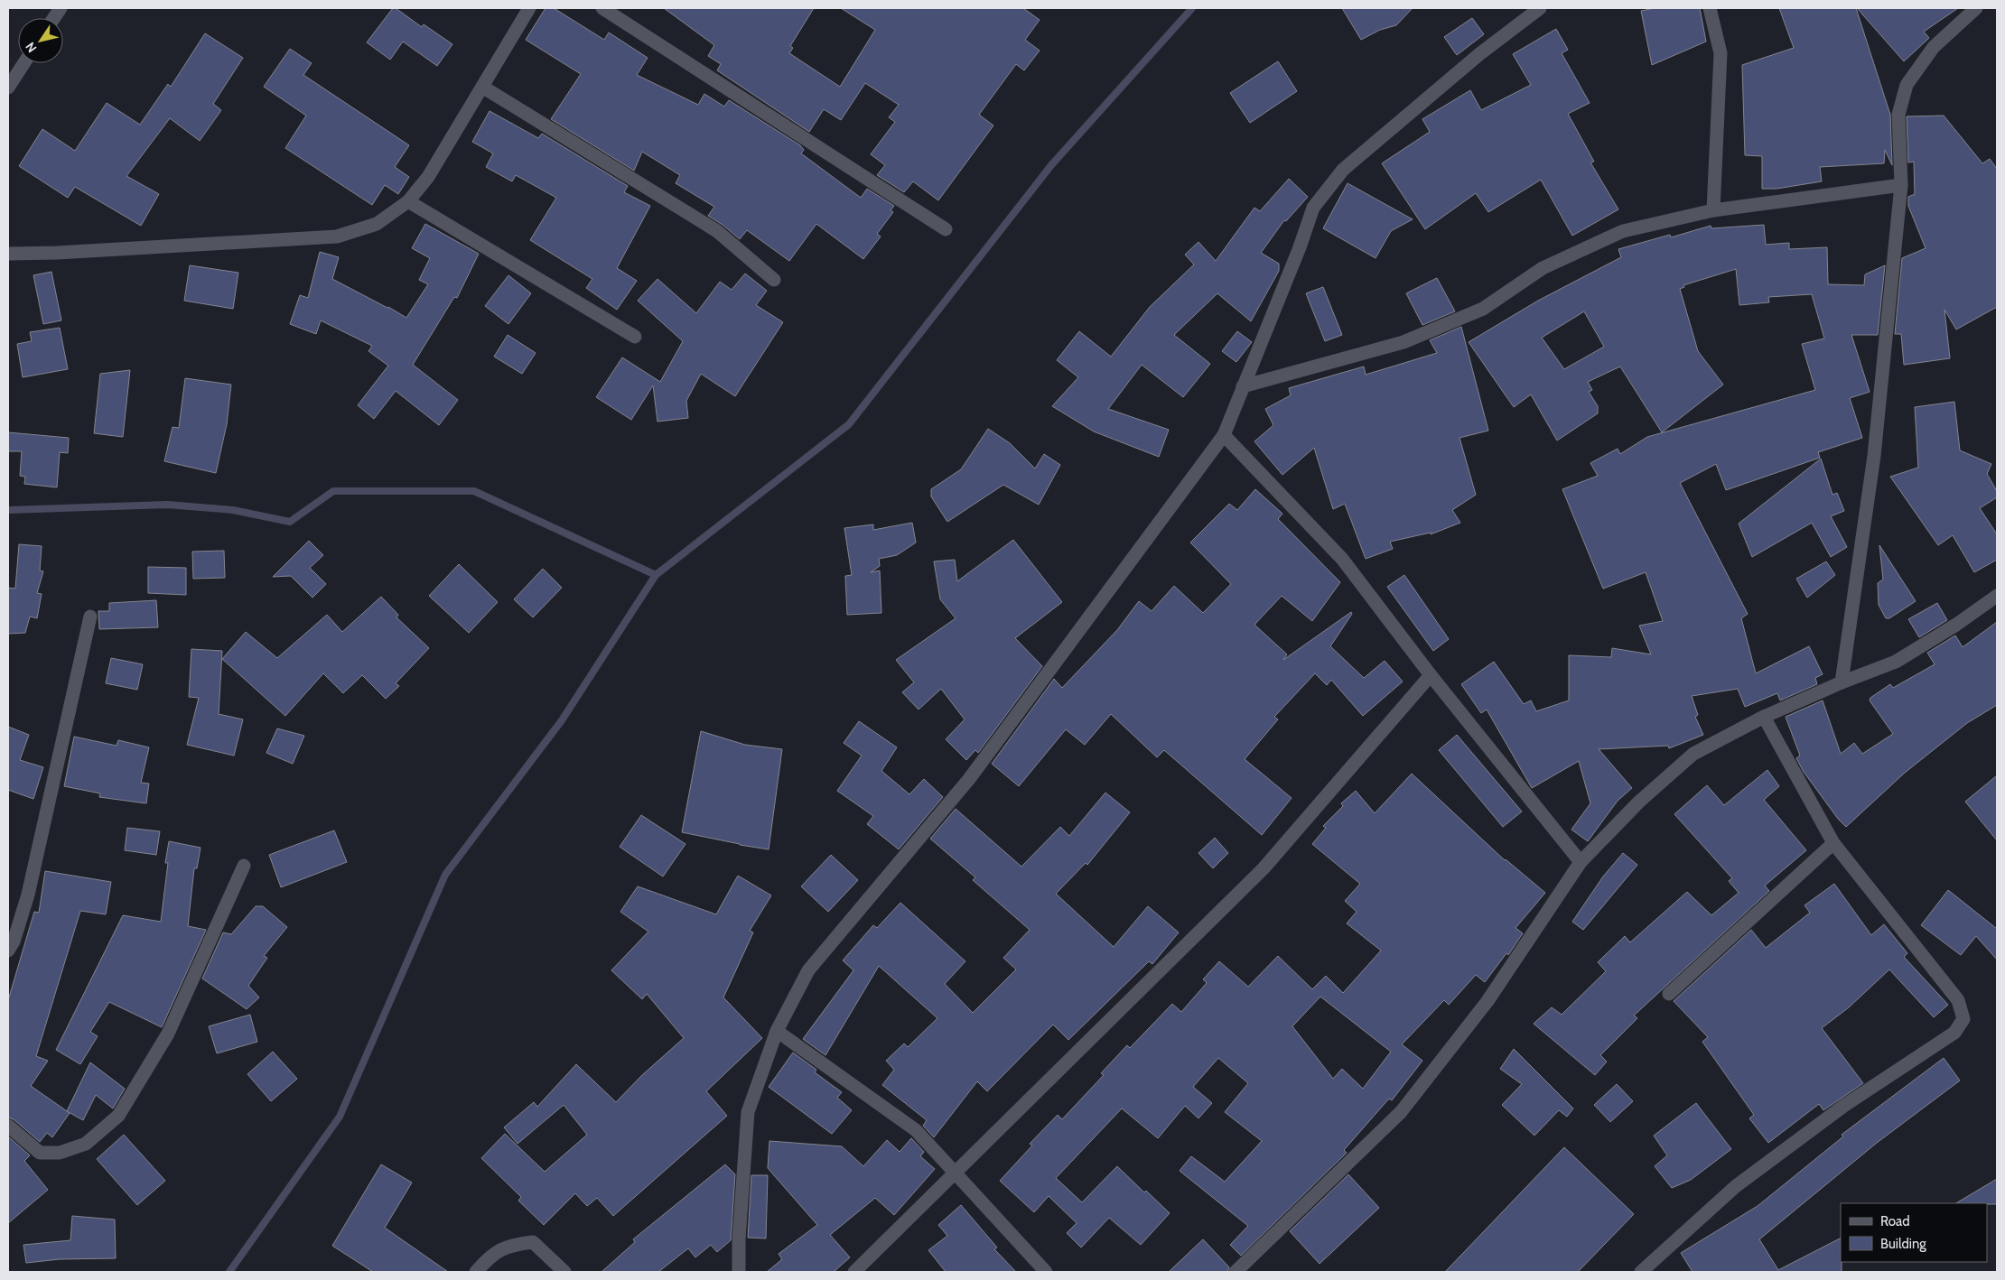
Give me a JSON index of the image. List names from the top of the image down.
{
  "legend": ["Road", "Building"],
  "north": "bottom left"
}
